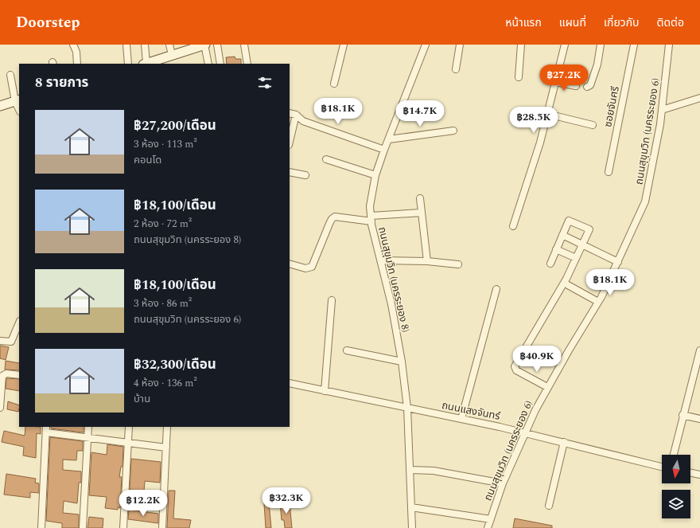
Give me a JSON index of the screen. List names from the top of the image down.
{
  "streets": {
    "street": [
      "ซอยจันศรี",
      "ถนนสุขุมวิท (นครระยอง 6)",
      "ถนนสุขุมวิท (นครระยอง 8)",
      "ถนนแสงจันทร์"
    ]
  },
  "crossings": [
    ["ถนนสุขุมวิท (นครระยอง 6)", "ถนนแสงจันทร์"],
    ["ถนนสุขุมวิท (นครระยอง 8)", "ถนนแสงจันทร์"]
  ],
  "north": "bottom",
  "page": {
    "header": "Doorstep",
    "nav": [
      "หน้าแรก",
      "แผนที่",
      "เกี่ยวกับ",
      "ติดต่อ"
    ],
    "heading": "8 รายการ",
    "price": [
      "฿27.2K",
      "฿18.1K",
      "฿14.7K",
      "฿28.5K",
      "฿18.1K",
      "฿40.9K",
      "฿32.3K",
      "฿12.2K"
    ],
    "list": [
      {
        "name": "฿27,200/เดือน",
        "note": "3 ห้อง · 113 m² · คอนโด"
      },
      {
        "name": "฿18,100/เดือน",
        "note": "2 ห้อง · 72 m² · ถนนสุขุมวิท (นครระยอง 8)"
      },
      {
        "name": "฿18,100/เดือน",
        "note": "3 ห้อง · 86 m² · ถนนสุขุมวิท (นครระยอง 6)"
      },
      {
        "name": "฿32,300/เดือน",
        "note": "4 ห้อง · 136 m² · บ้าน"
      }
    ]
  }
}
